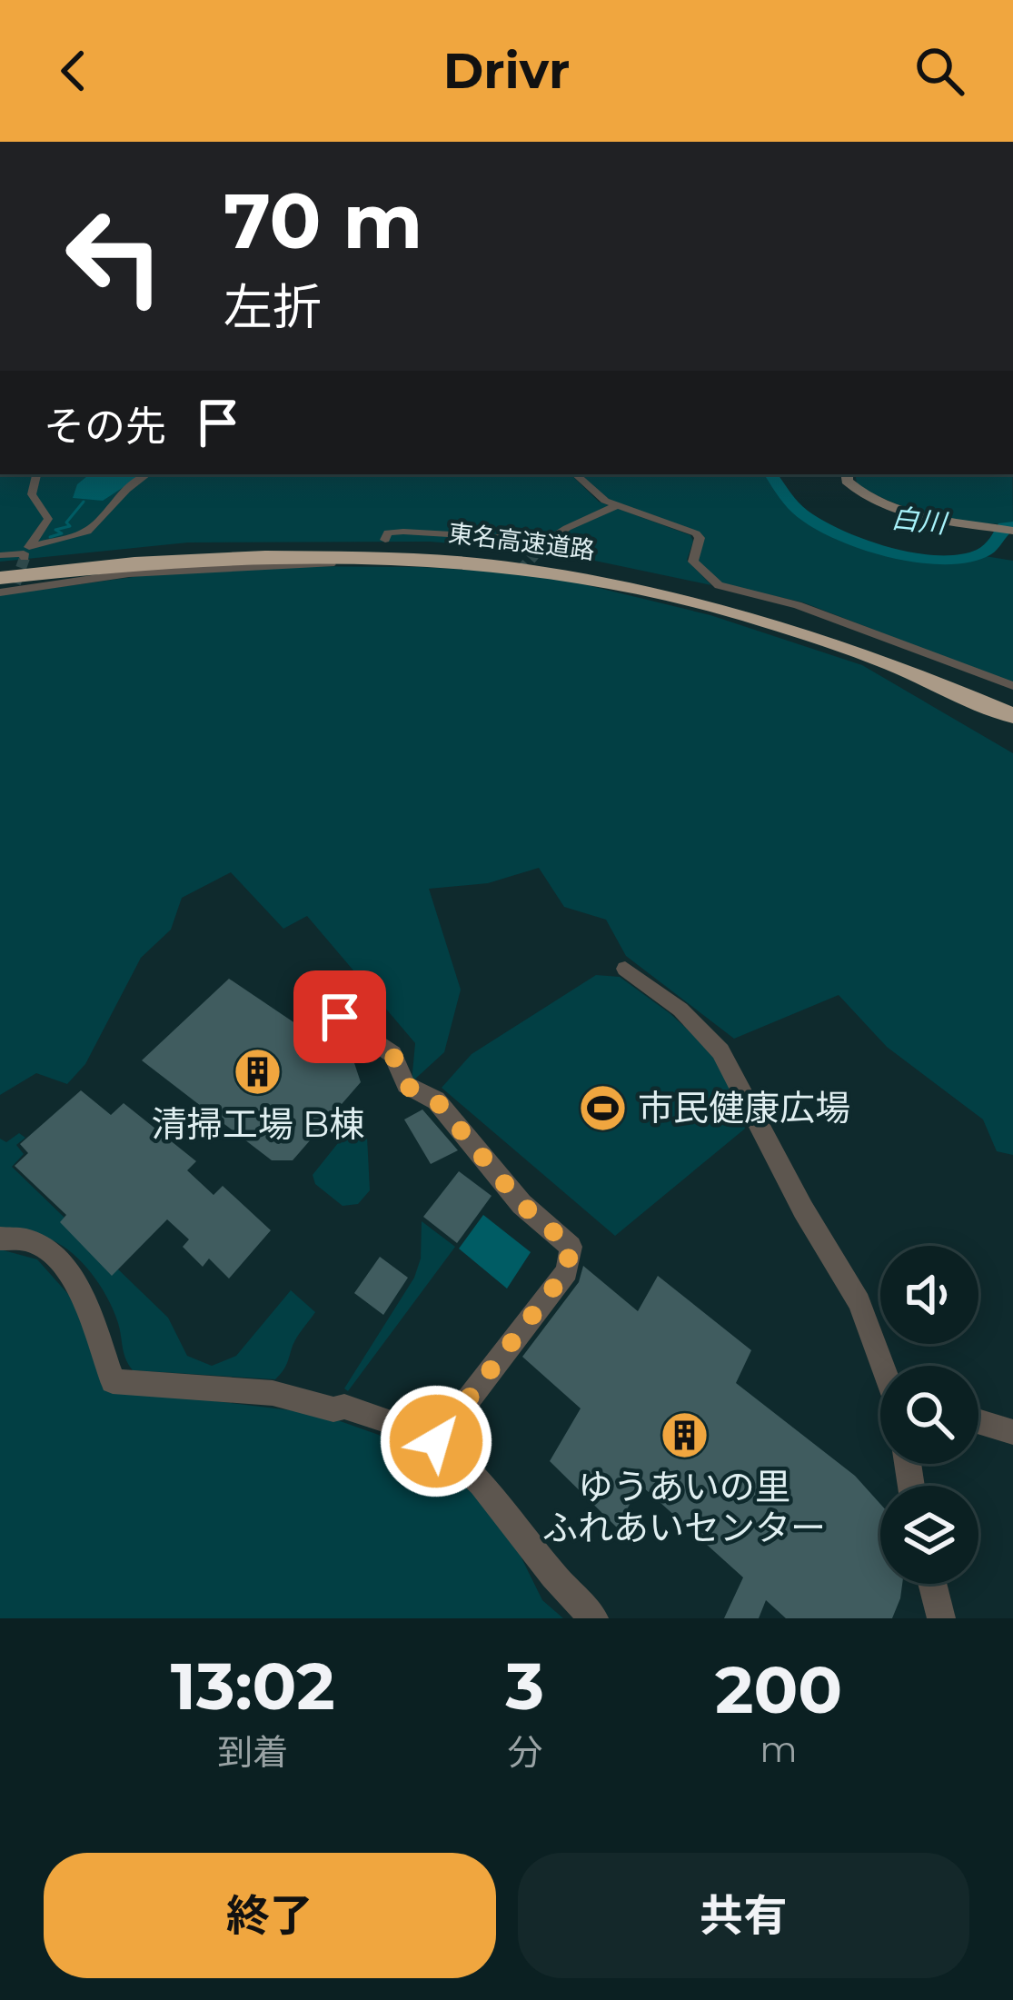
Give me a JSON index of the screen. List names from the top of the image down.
{
  "streets": {
    "highway": ["東名高速道路"]
  },
  "water": ["白川"],
  "places": {
    "building": ["清掃工場 B棟", "ゆうあいの里 ふれあいセンター"],
    "sports": ["市民健康広場"]
  },
  "page": {
    "header": "Drivr",
    "turn": ["70 m", "左折"],
    "then": "その先",
    "eta": [
      "13:02",
      "到着",
      "3",
      "分",
      "200",
      "m"
    ],
    "buttons": ["終了", "共有"]
  }
}
